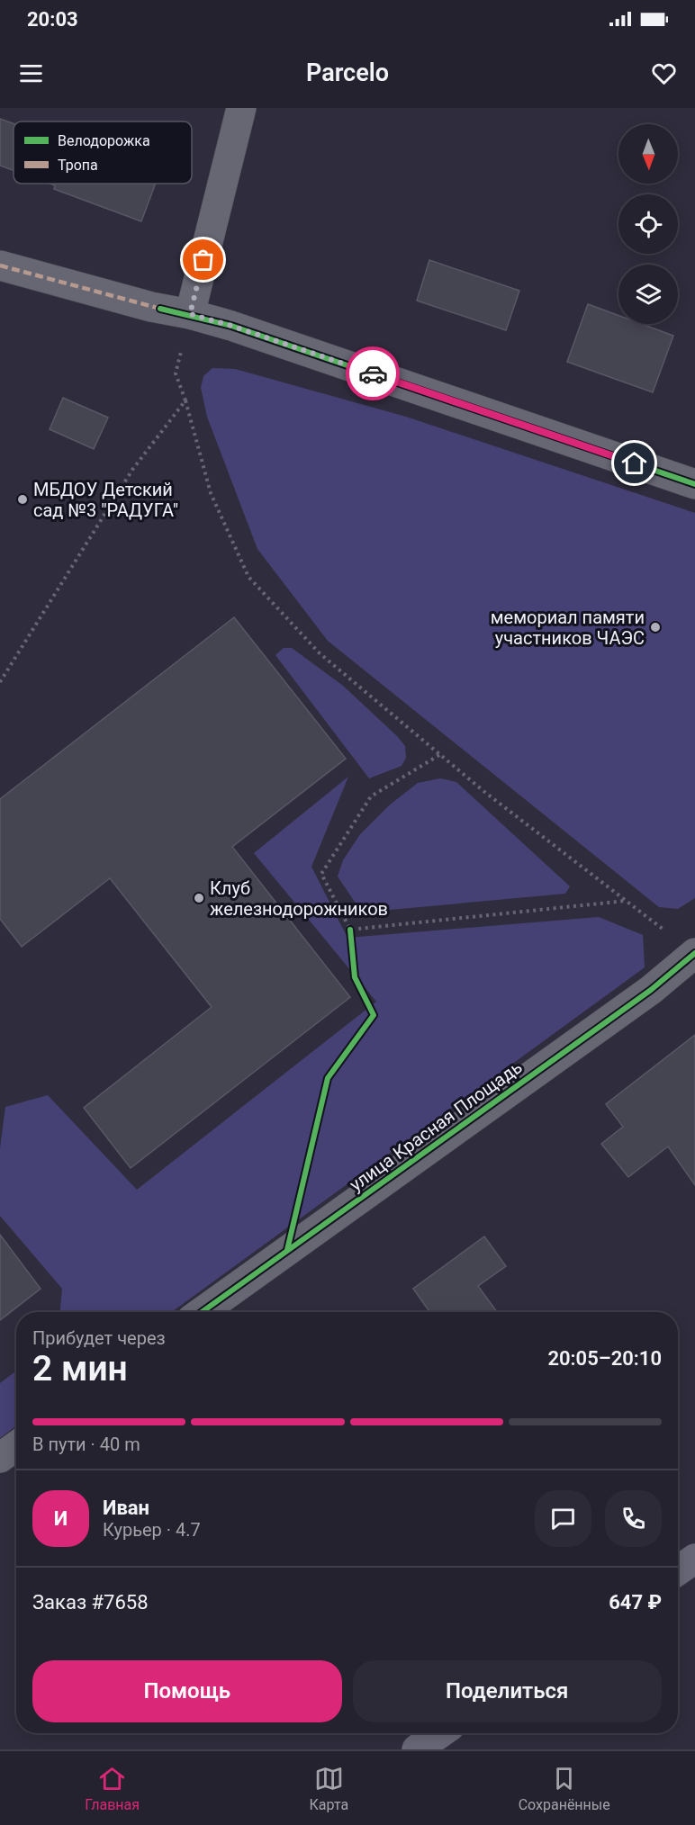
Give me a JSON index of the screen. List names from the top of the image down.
{
  "streets": {
    "street": ["улица Красная Площадь"]
  },
  "places": ["МБДОУ Детский сад №3 \"РАДУГА\"", "мемориал памяти участников ЧАЭС", "Клуб железнодорожников"],
  "legend": ["Велодорожка", "Тропа"],
  "north": "bottom",
  "page": {
    "status": "20:03",
    "header": "Parcelo",
    "heading": ["2 мин", "Прибудет через", "20:05–20:10"],
    "panel": [
      "Иван",
      "Курьер · 4.7",
      "Заказ #7658",
      "647 ₽"
    ],
    "bar": "В пути · 40 m",
    "round": "И",
    "buttons": ["Помощь", "Поделиться"],
    "tabs": ["Главная", "Карта", "Сохранённые"]
  }
}
